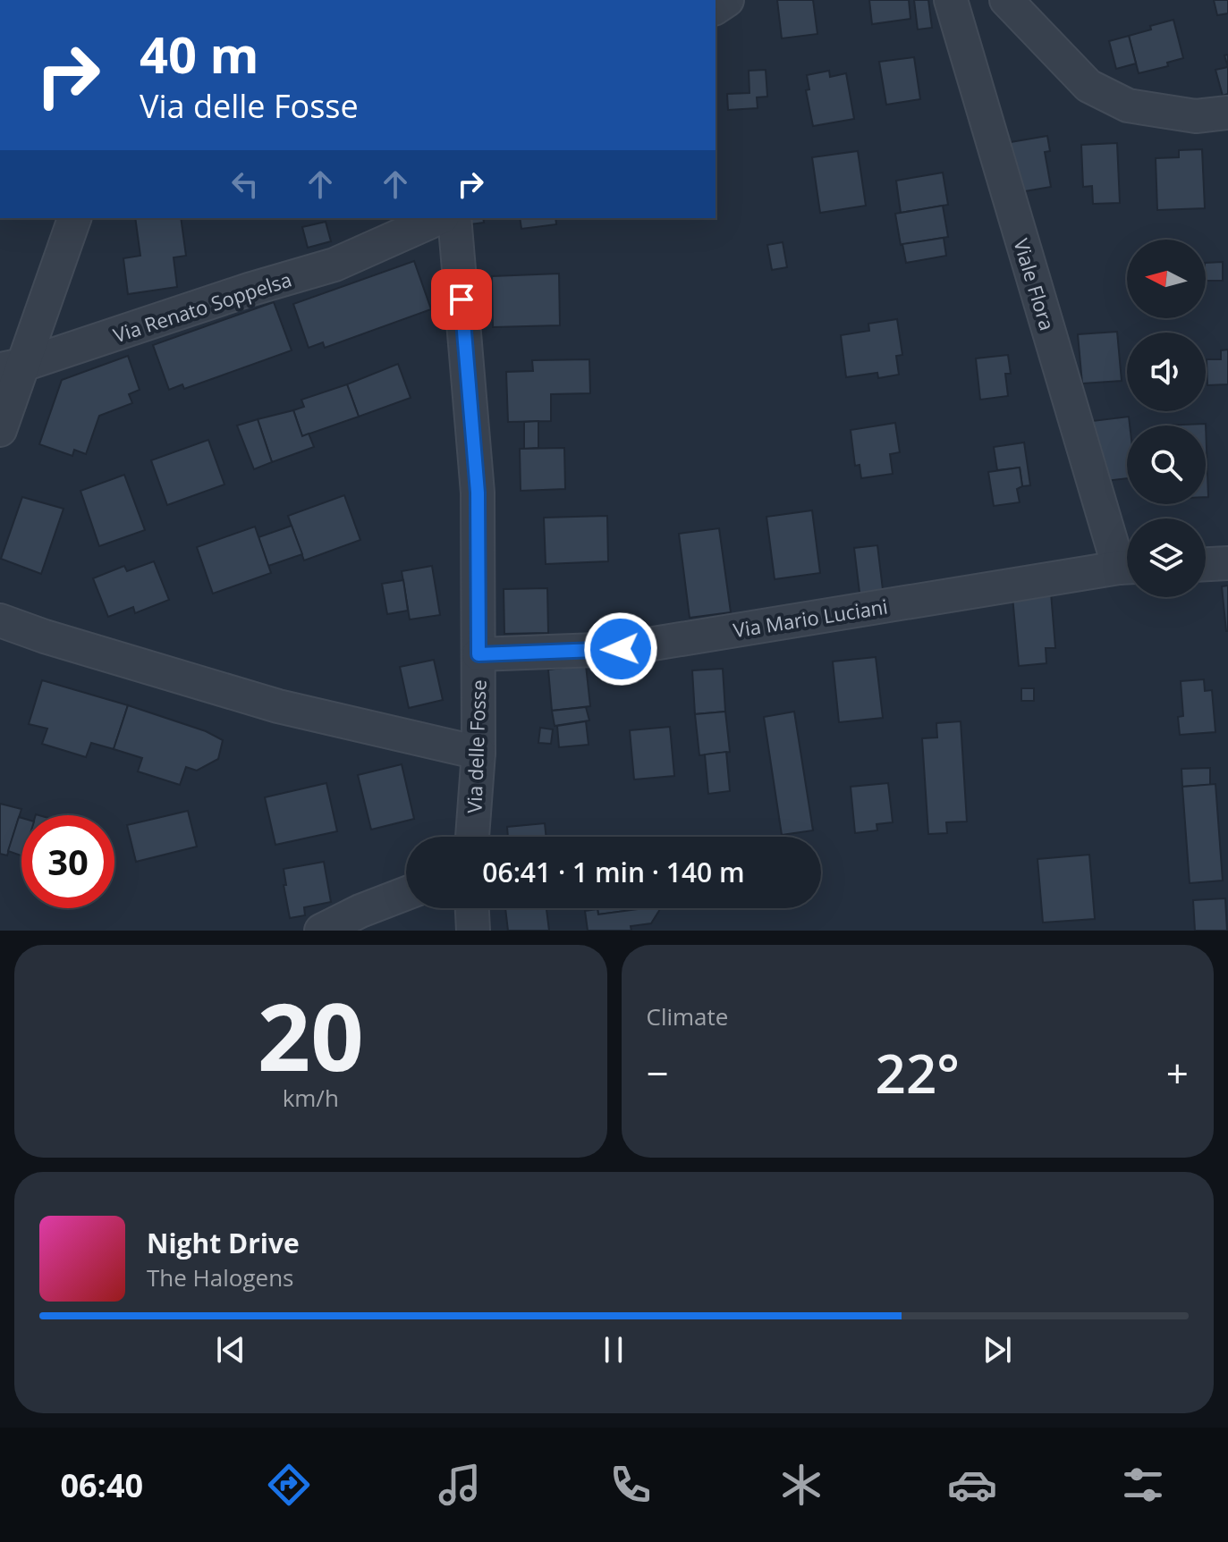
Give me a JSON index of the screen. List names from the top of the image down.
{
  "streets": {
    "street": [
      "Viale Flora",
      "Via Renato Soppelsa",
      "Via Mario Luciani",
      "Via delle Fosse"
    ]
  },
  "crossings": [
    ["Via Mario Luciani", "Via delle Fosse"]
  ],
  "north": "left",
  "page": {
    "turn": ["40 m", "Via delle Fosse"],
    "limit": "30",
    "trip": "06:41 · 1 min · 140 m",
    "tile": [
      ["20", "km/h"],
      "Climate"
    ],
    "heat": ["−", "22°", "+"],
    "song": ["Night Drive", "The Halogens"],
    "tabs": "06:40"
  }
}
